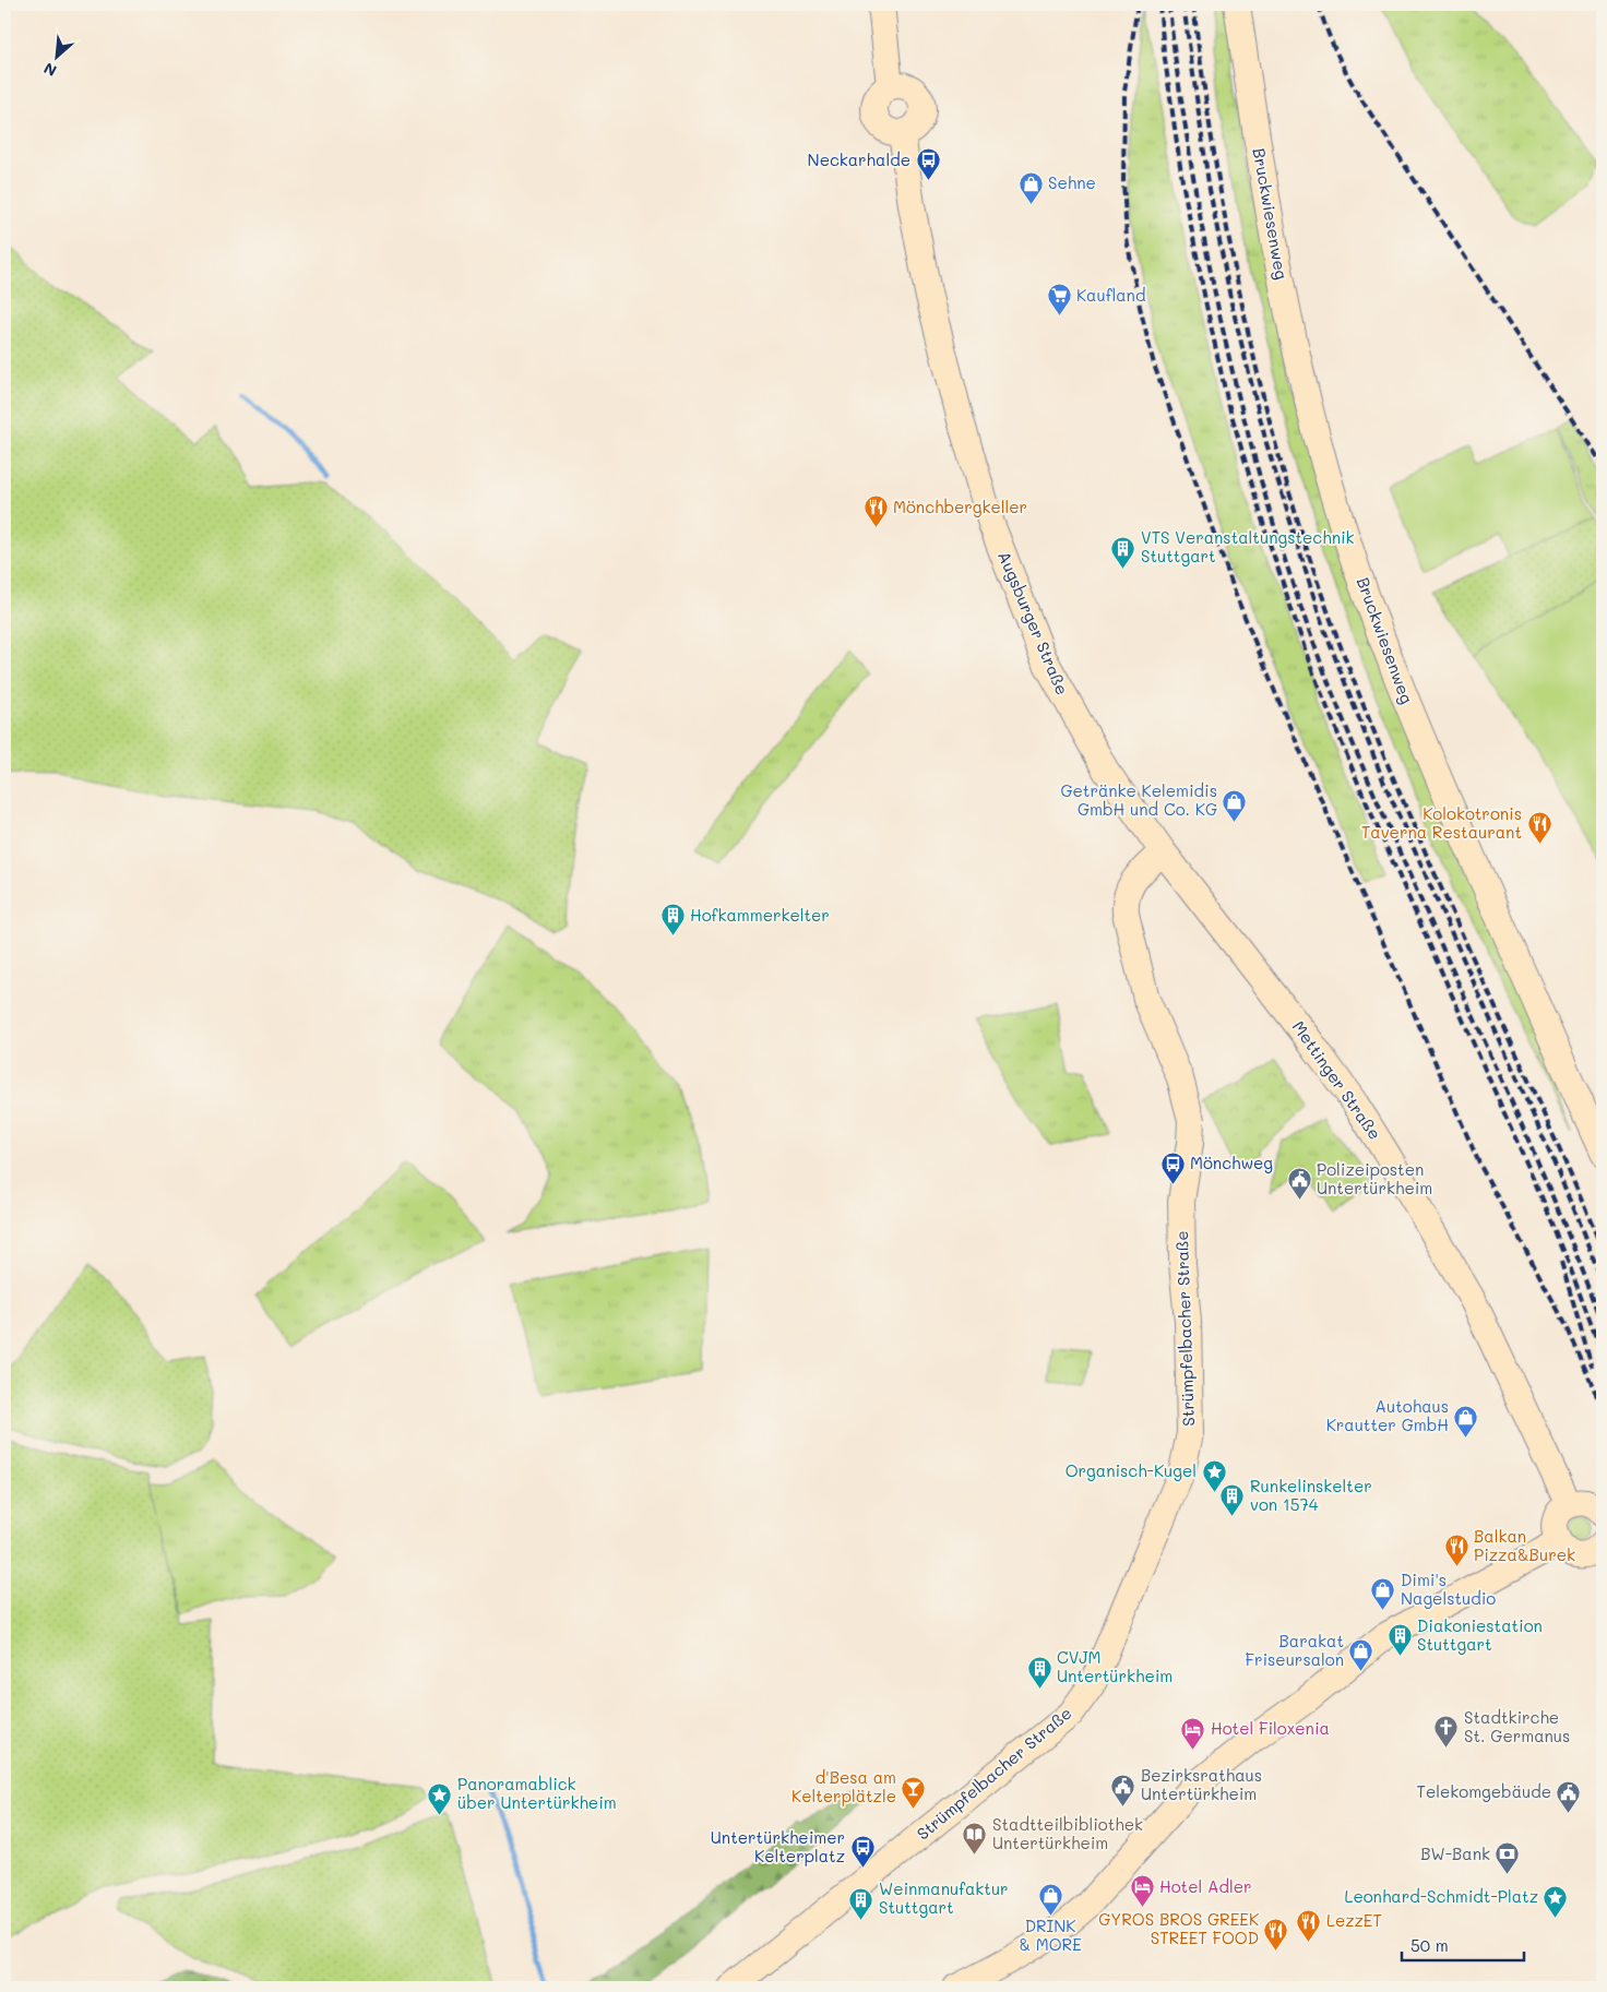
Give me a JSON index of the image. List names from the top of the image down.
{
  "streets": {
    "street": [
      "Bruckwiesenweg",
      "Augsburger Straße",
      "Mettinger Straße",
      "Strümpfelbacher Straße"
    ]
  },
  "crossings": [
    ["Augsburger Straße", "Mettinger Straße"],
    ["Augsburger Straße", "Strümpfelbacher Straße"],
    ["Mettinger Straße", "Strümpfelbacher Straße"]
  ],
  "places": {
    "bus stop": ["Neckarhalde", "Mönchweg", "Untertürkheimer Kelterplatz"],
    "shop": [
      "Sehne",
      "Getränke Kelemidis GmbH und Co. KG",
      "Autohaus Krautter GmbH",
      "Dimi's Nagelstudio",
      "Barakat Friseursalon",
      "DRINK & MORE"
    ],
    "supermarket": ["Kaufland"],
    "restaurant": [
      "Mönchbergkeller",
      "Kolokotronis Taverna Restaurant",
      "Balkan Pizza&Burek",
      "LezzET",
      "GYROS BROS GREEK STREET FOOD"
    ],
    "building": [
      "VTS Veranstaltungstechnik Stuttgart",
      "Hofkammerkelter",
      "Runkelinskelter von 1574",
      "Diakoniestation Stuttgart",
      "CVJM Untertürkheim",
      "Weinmanufaktur Stuttgart"
    ],
    "public building": ["Polizeiposten Untertürkheim", "Bezirksrathaus Untertürkheim", "Telekomgebäude"],
    "place": ["Organisch-Kugel", "Panoramablick über Untertürkheim", "Leonhard-Schmidt-Platz"],
    "church": ["Stadtkirche St. Germanus"],
    "hotel": ["Hotel Filoxenia", "Hotel Adler"],
    "bar": ["d'Besa am Kelterplätzle"],
    "library": ["Stadtteilbibliothek Untertürkheim"],
    "bank": ["BW-Bank"]
  },
  "scale_bar": "50 m",
  "north": "bottom left"
}
